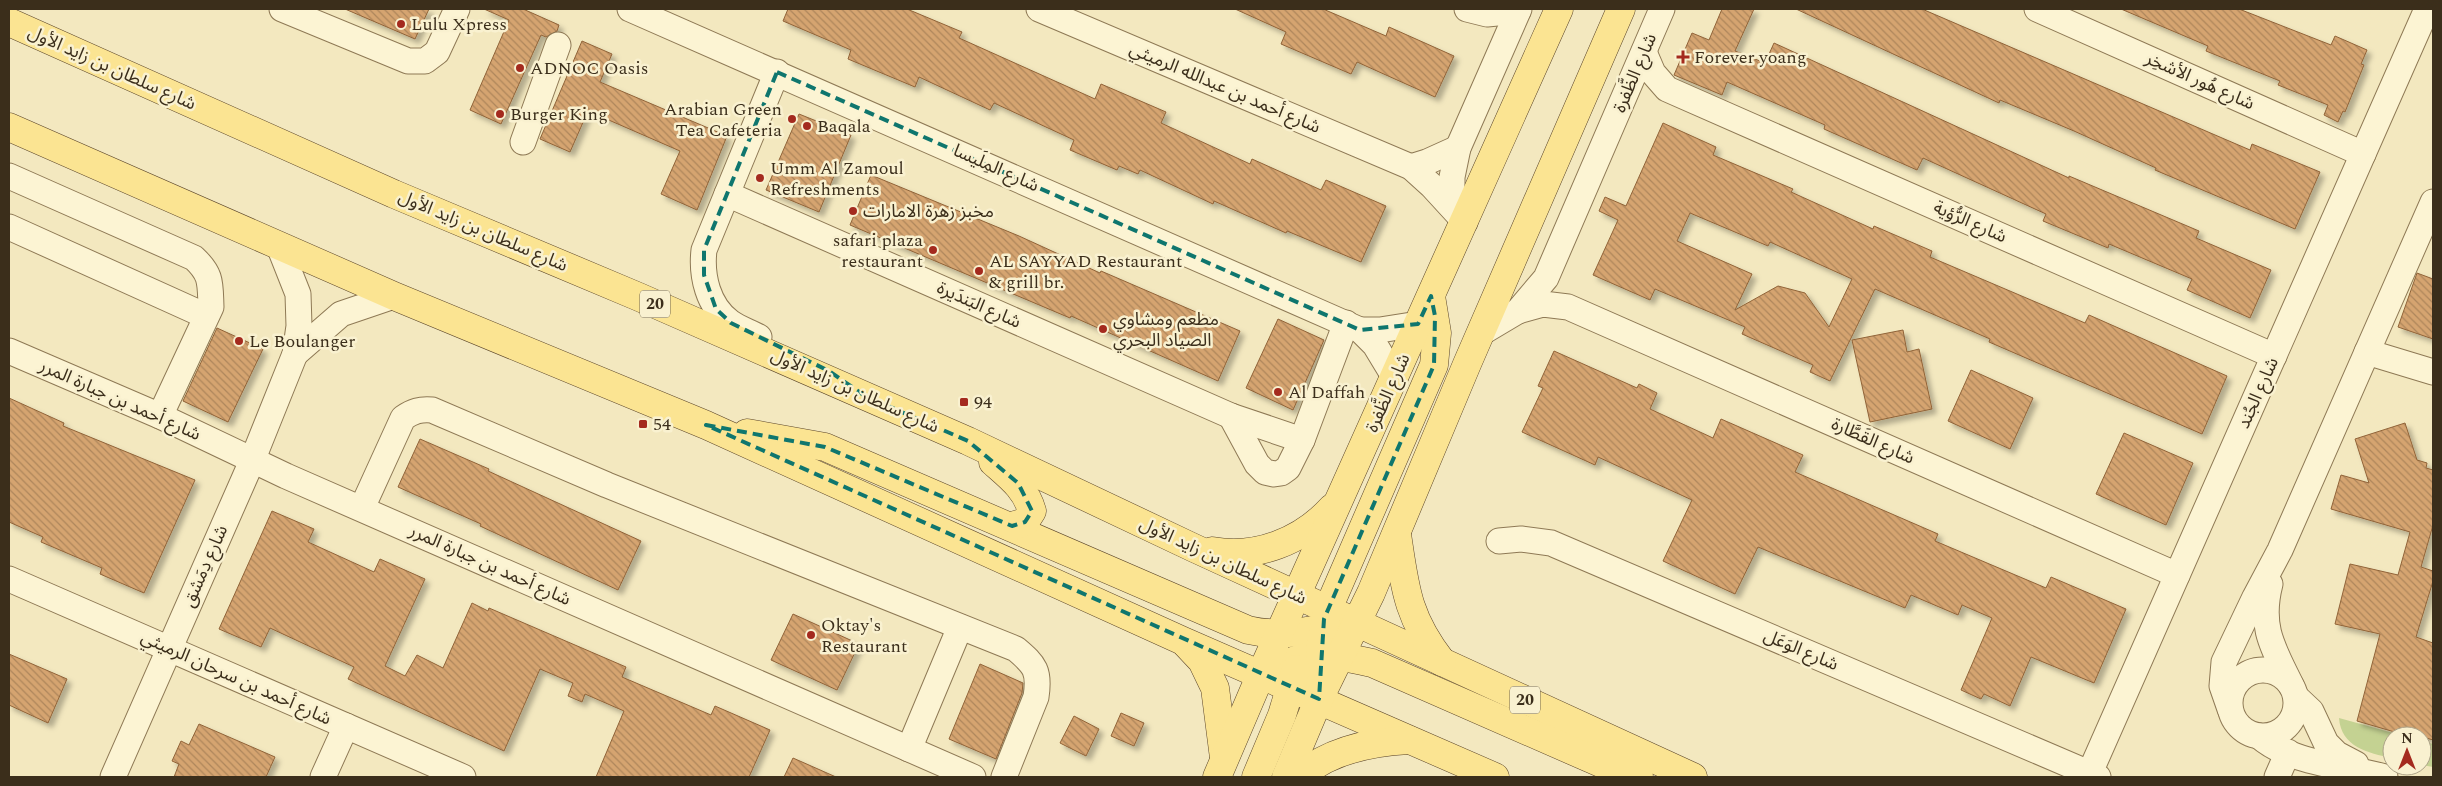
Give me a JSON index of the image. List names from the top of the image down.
{
  "streets": {
    "main road": ["شارع سلطان بن زايد الأول", "شارع الظَّفرة", "20"],
    "street": [
      "شارع هُور الأشخِر",
      "شارع أحمد بن عبدالله الرميثي",
      "شارع المِلَيسا",
      "شارع الرُّؤية",
      "شارع البَندَيرة",
      "شارع الجُند",
      "شارع أحمد بن جبارة المرر",
      "شارع القَطَّارة",
      "شارع دِمَشق",
      "شارع الوَعَل",
      "شارع أحمد بن سرحان الرميثي"
    ]
  },
  "crossings": [
    ["شارع سلطان بن زايد الأول", "شارع الظَّفرة"],
    ["شارع الظَّفرة", "شارع أحمد بن عبدالله الرميثي"],
    ["شارع الظَّفرة", "شارع المِلَيسا"],
    ["شارع الظَّفرة", "شارع الرُّؤية"],
    ["شارع الظَّفرة", "شارع القَطَّارة"],
    ["شارع هُور الأشخِر", "شارع الجُند"],
    ["شارع الرُّؤية", "شارع الجُند"],
    ["شارع الجُند", "شارع القَطَّارة"],
    ["شارع الجُند", "شارع الوَعَل"],
    ["شارع أحمد بن جبارة المرر", "شارع دِمَشق"],
    ["شارع دِمَشق", "شارع أحمد بن سرحان الرميثي"]
  ],
  "places": {
    "other": [
      "Lulu Xpress",
      "ADNOC Oasis",
      "Burger King",
      "Arabian Green Tea Cafeteria",
      "Baqala",
      "Umm Al Zamoul Refreshments",
      "مخبز زهرة الامارات",
      "safari plaza restaurant",
      "AL SAYYAD Restaurant & grill br.",
      "مطعم ومشاوي الصياد البحري",
      "Le Boulanger",
      "Al Daffah",
      "Oktay's Restaurant"
    ],
    "health": ["Forever yoang"],
    "transit": ["94", "54"]
  },
  "north": "top"
}
